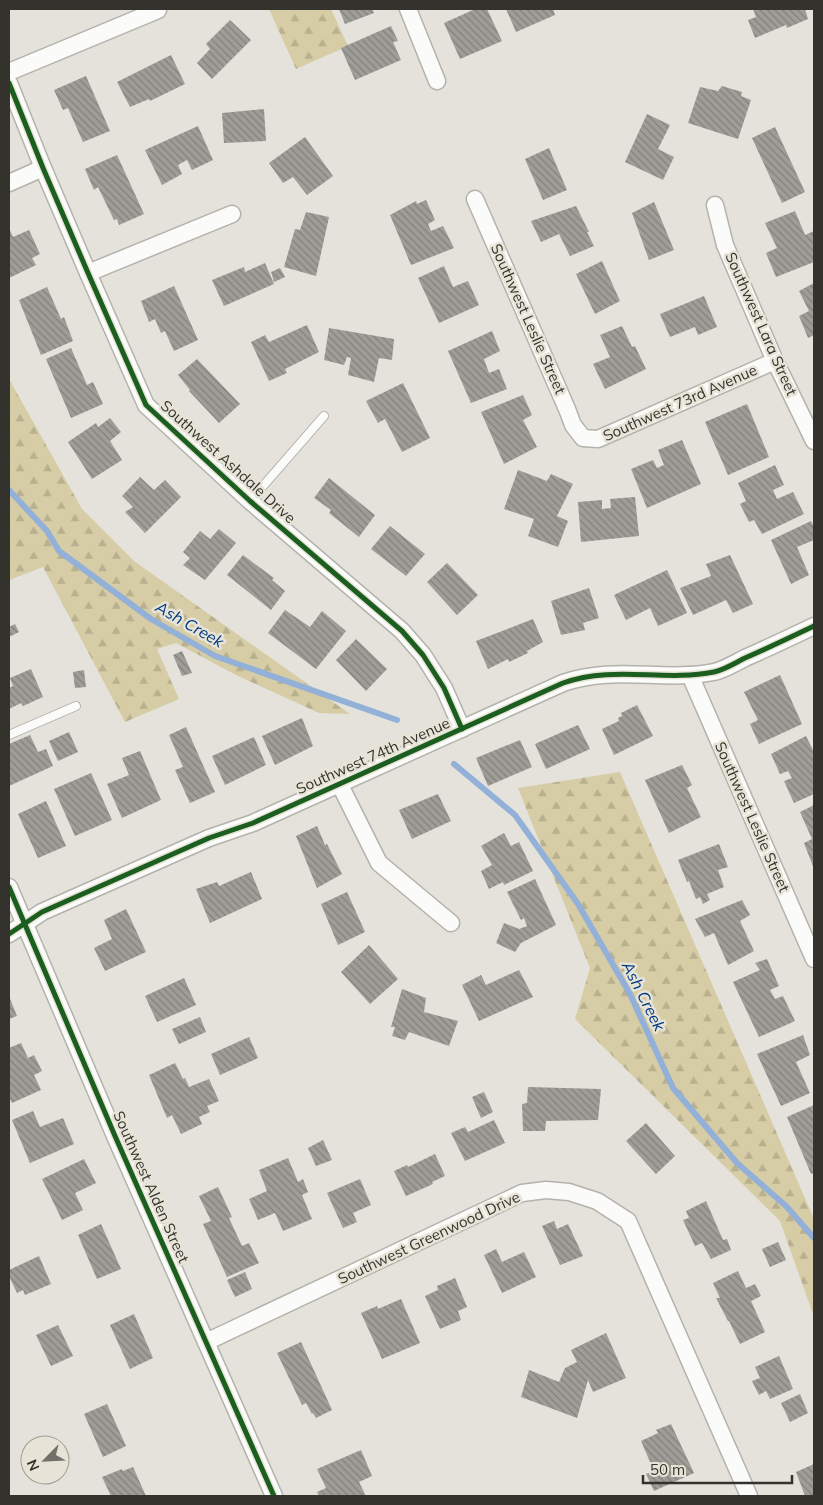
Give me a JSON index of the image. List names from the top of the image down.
{
  "streets": {
    "street": [
      "Southwest Leslie Street",
      "Southwest Lara Street",
      "Southwest 73rd Avenue",
      "Southwest Ashdale Drive",
      "Southwest 74th Avenue",
      "Southwest Alden Street",
      "Southwest Greenwood Drive"
    ]
  },
  "crossings": [
    ["Southwest Leslie Street", "Southwest 73rd Avenue"],
    ["Southwest Leslie Street", "Southwest 74th Avenue"],
    ["Southwest Lara Street", "Southwest 73rd Avenue"],
    ["Southwest Ashdale Drive", "Southwest 74th Avenue"],
    ["Southwest 74th Avenue", "Southwest Alden Street"],
    ["Southwest Alden Street", "Southwest Greenwood Drive"]
  ],
  "water": ["Ash Creek"],
  "scale_bar": "50 m",
  "north": "bottom left"
}
